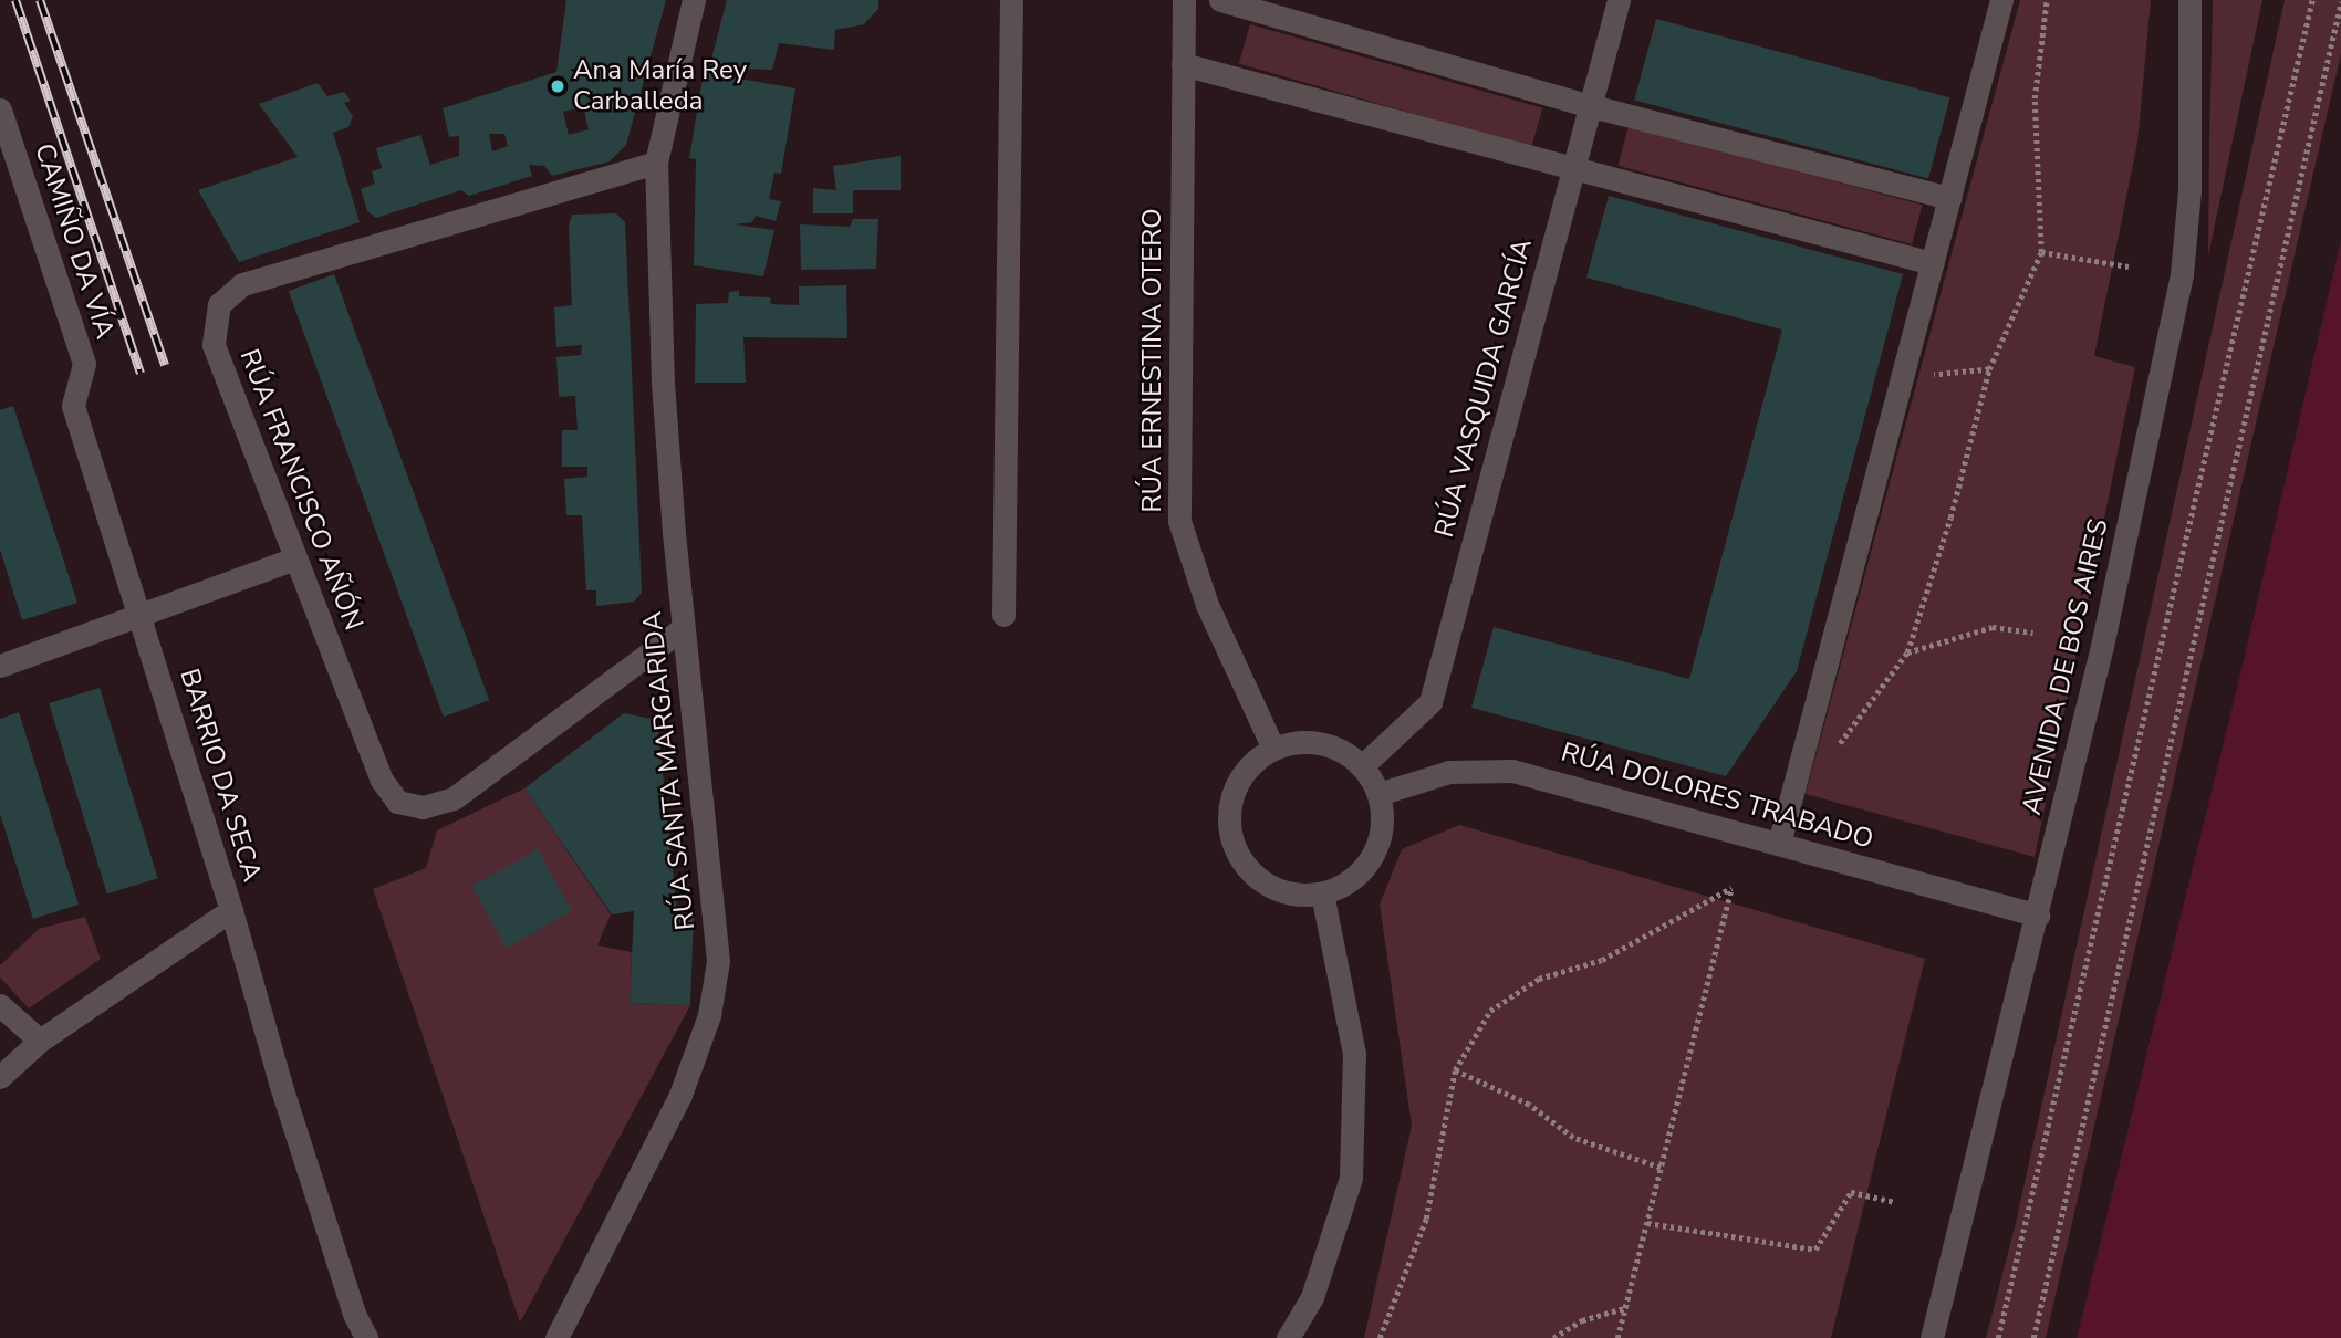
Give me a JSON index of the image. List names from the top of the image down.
{
  "streets": {
    "street": [
      "CAMIÑO DA VÍA",
      "RÚA ERNESTINA OTERO",
      "RÚA VASQUIDA GARCÍA",
      "RÚA FRANCISCO AÑÓN",
      "AVENIDA DE BOS AIRES",
      "RÚA SANTA MARGARIDA",
      "BARRIO DA SECA",
      "RÚA DOLORES TRABADO"
    ]
  },
  "crossings": [
    ["CAMIÑO DA VÍA", "BARRIO DA SECA"],
    ["RÚA ERNESTINA OTERO", "RÚA VASQUIDA GARCÍA"],
    ["RÚA ERNESTINA OTERO", "RÚA DOLORES TRABADO"],
    ["RÚA VASQUIDA GARCÍA", "RÚA DOLORES TRABADO"],
    ["RÚA FRANCISCO AÑÓN", "RÚA SANTA MARGARIDA"],
    ["AVENIDA DE BOS AIRES", "RÚA DOLORES TRABADO"]
  ],
  "places": ["Ana María Rey Carballeda"]
}
